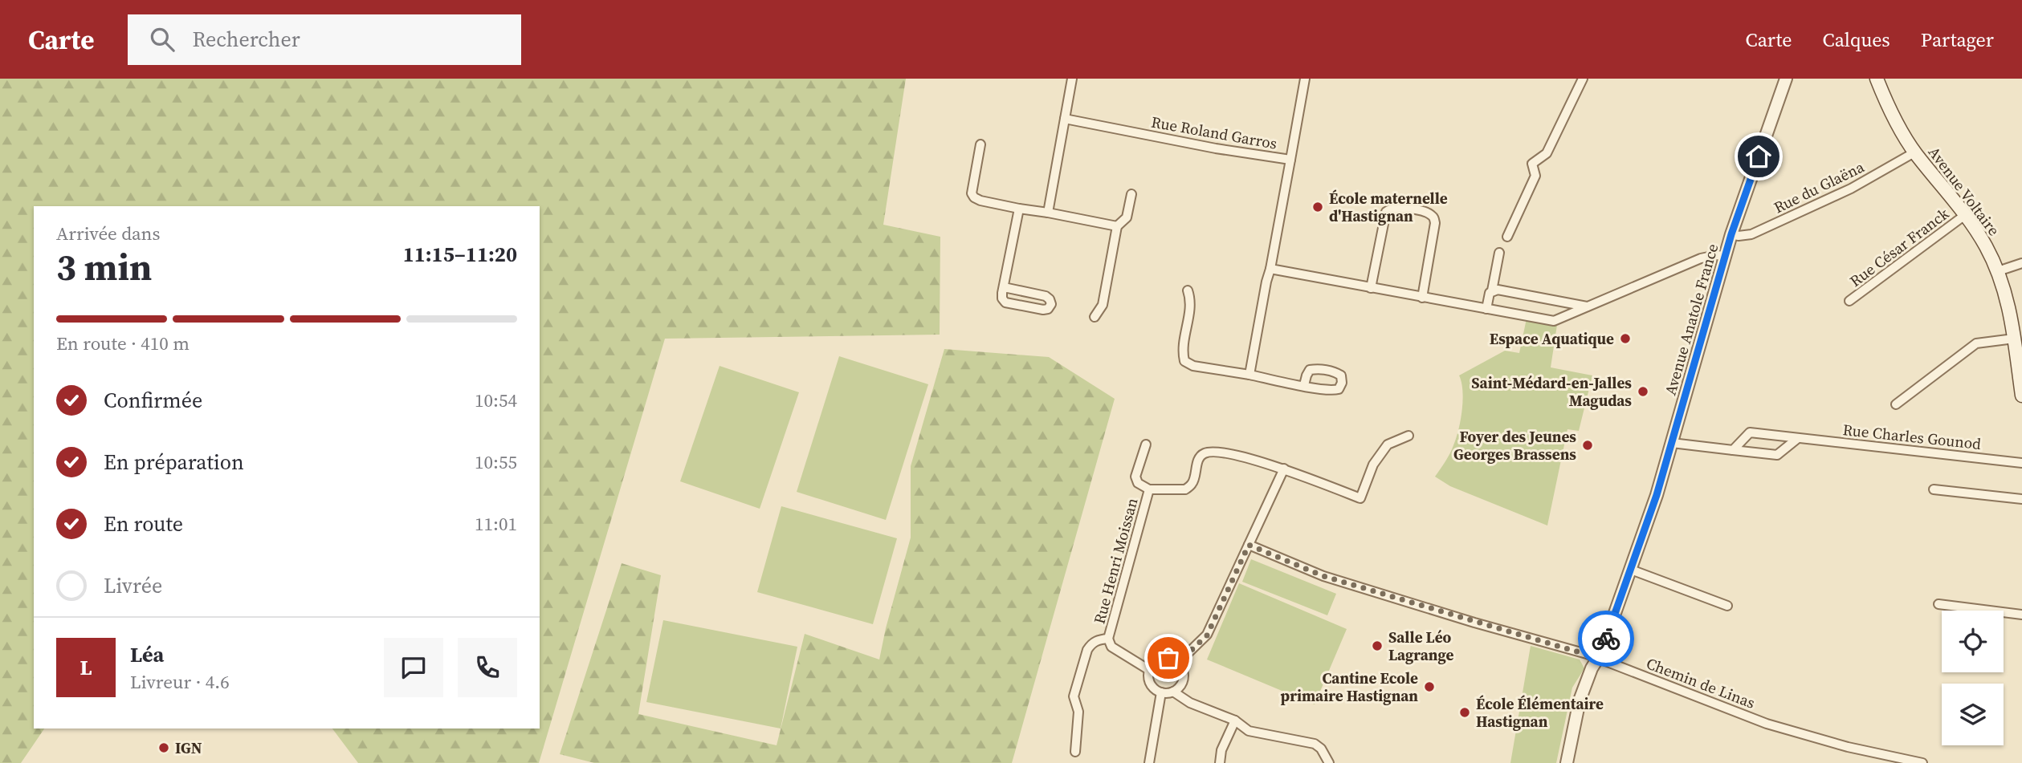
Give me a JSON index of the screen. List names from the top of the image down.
{
  "streets": {
    "main road": ["Avenue Voltaire"],
    "street": [
      "Rue Roland Garros",
      "Rue du Glaëna",
      "Rue César Franck",
      "Avenue Anatole France",
      "Rue Charles Gounod",
      "Rue Henri Moissan",
      "Chemin de Linas"
    ]
  },
  "crossings": [
    ["Rue du Glaëna", "Avenue Voltaire"],
    ["Rue du Glaëna", "Avenue Anatole France"],
    ["Avenue Voltaire", "Rue César Franck"],
    ["Avenue Anatole France", "Chemin de Linas"]
  ],
  "places": [
    "École maternelle d'Hastignan",
    "Espace Aquatique",
    "Saint-Médard-en-Jalles Magudas",
    "Foyer des Jeunes Georges Brassens",
    "Salle Léo Lagrange",
    "Cantine Ecole primaire Hastignan",
    "École Élémentaire Hastignan",
    "IGN"
  ],
  "page": {
    "header": "Carte",
    "search": "Rechercher",
    "nav": ["Carte", "Calques", "Partager"],
    "heading": ["3 min", "Arrivée dans", "11:15–11:20"],
    "panel": ["Léa", "Livreur · 4.6"],
    "bar": "En route · 410 m",
    "list": [
      ["Confirmée", "10:54"],
      ["En préparation", "10:55"],
      ["En route", "11:01"],
      "Livrée"
    ],
    "round": "L"
  }
}
